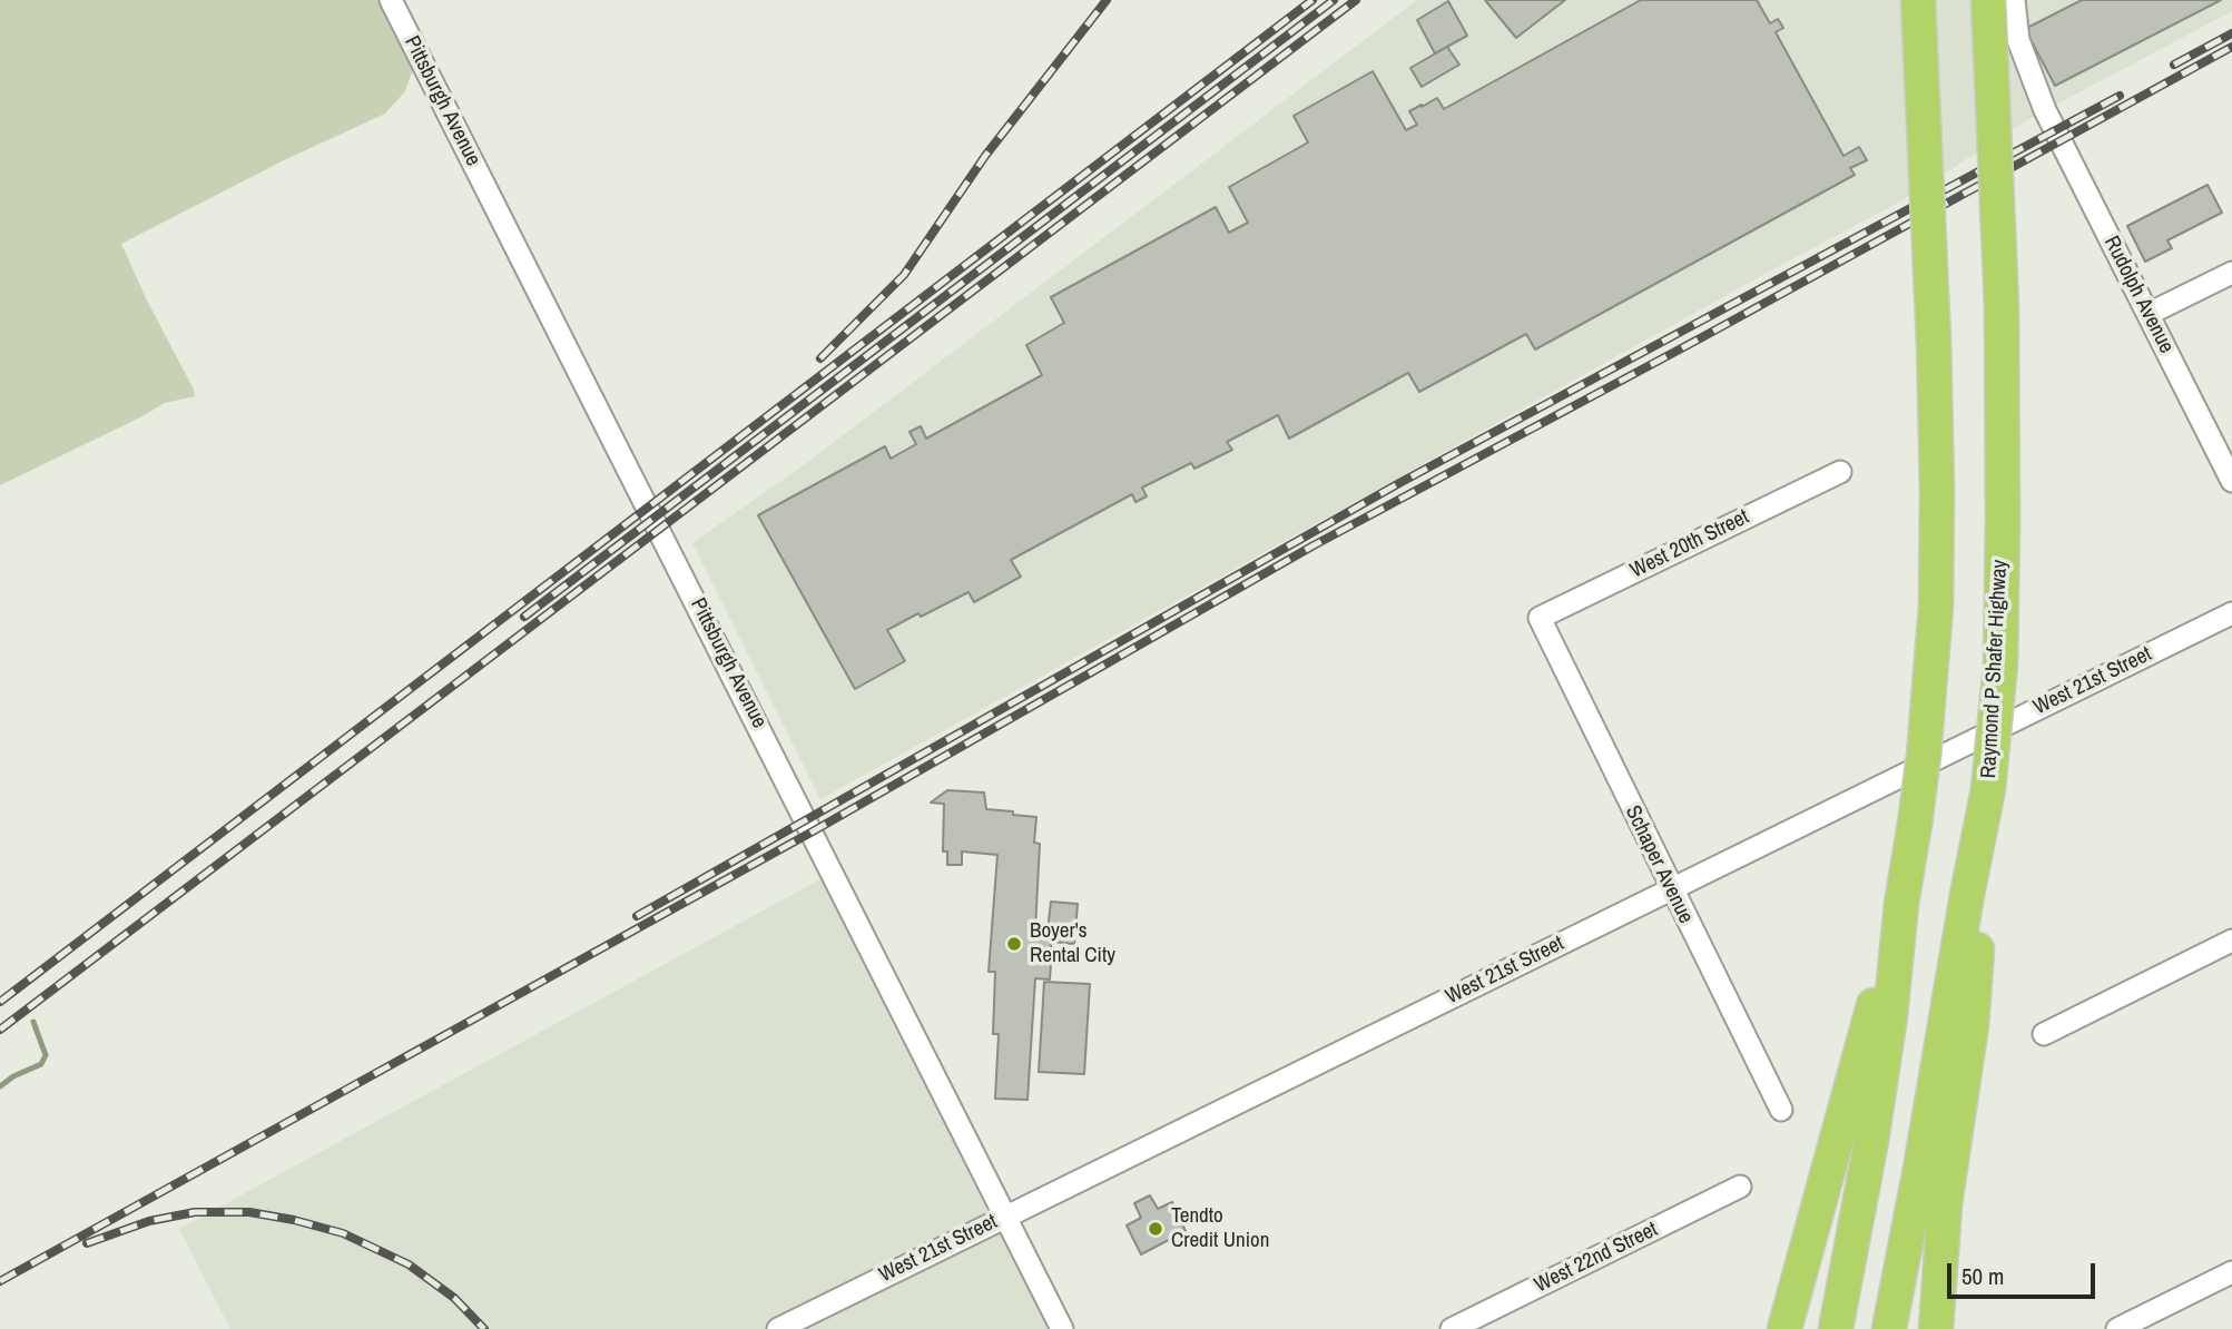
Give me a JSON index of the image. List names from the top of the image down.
{
  "streets": {
    "highway": ["Raymond P Shafer Highway"],
    "street": [
      "Pittsburgh Avenue",
      "Rudolph Avenue",
      "West 20th Street",
      "West 21st Street",
      "Schaper Avenue",
      "West 22nd Street"
    ]
  },
  "crossings": [
    ["Pittsburgh Avenue", "West 21st Street"],
    ["West 20th Street", "Schaper Avenue"],
    ["West 21st Street", "Schaper Avenue"]
  ],
  "places": ["Boyer's Rental City", "Tendto Credit Union"],
  "scale_bar": "50 m"
}
